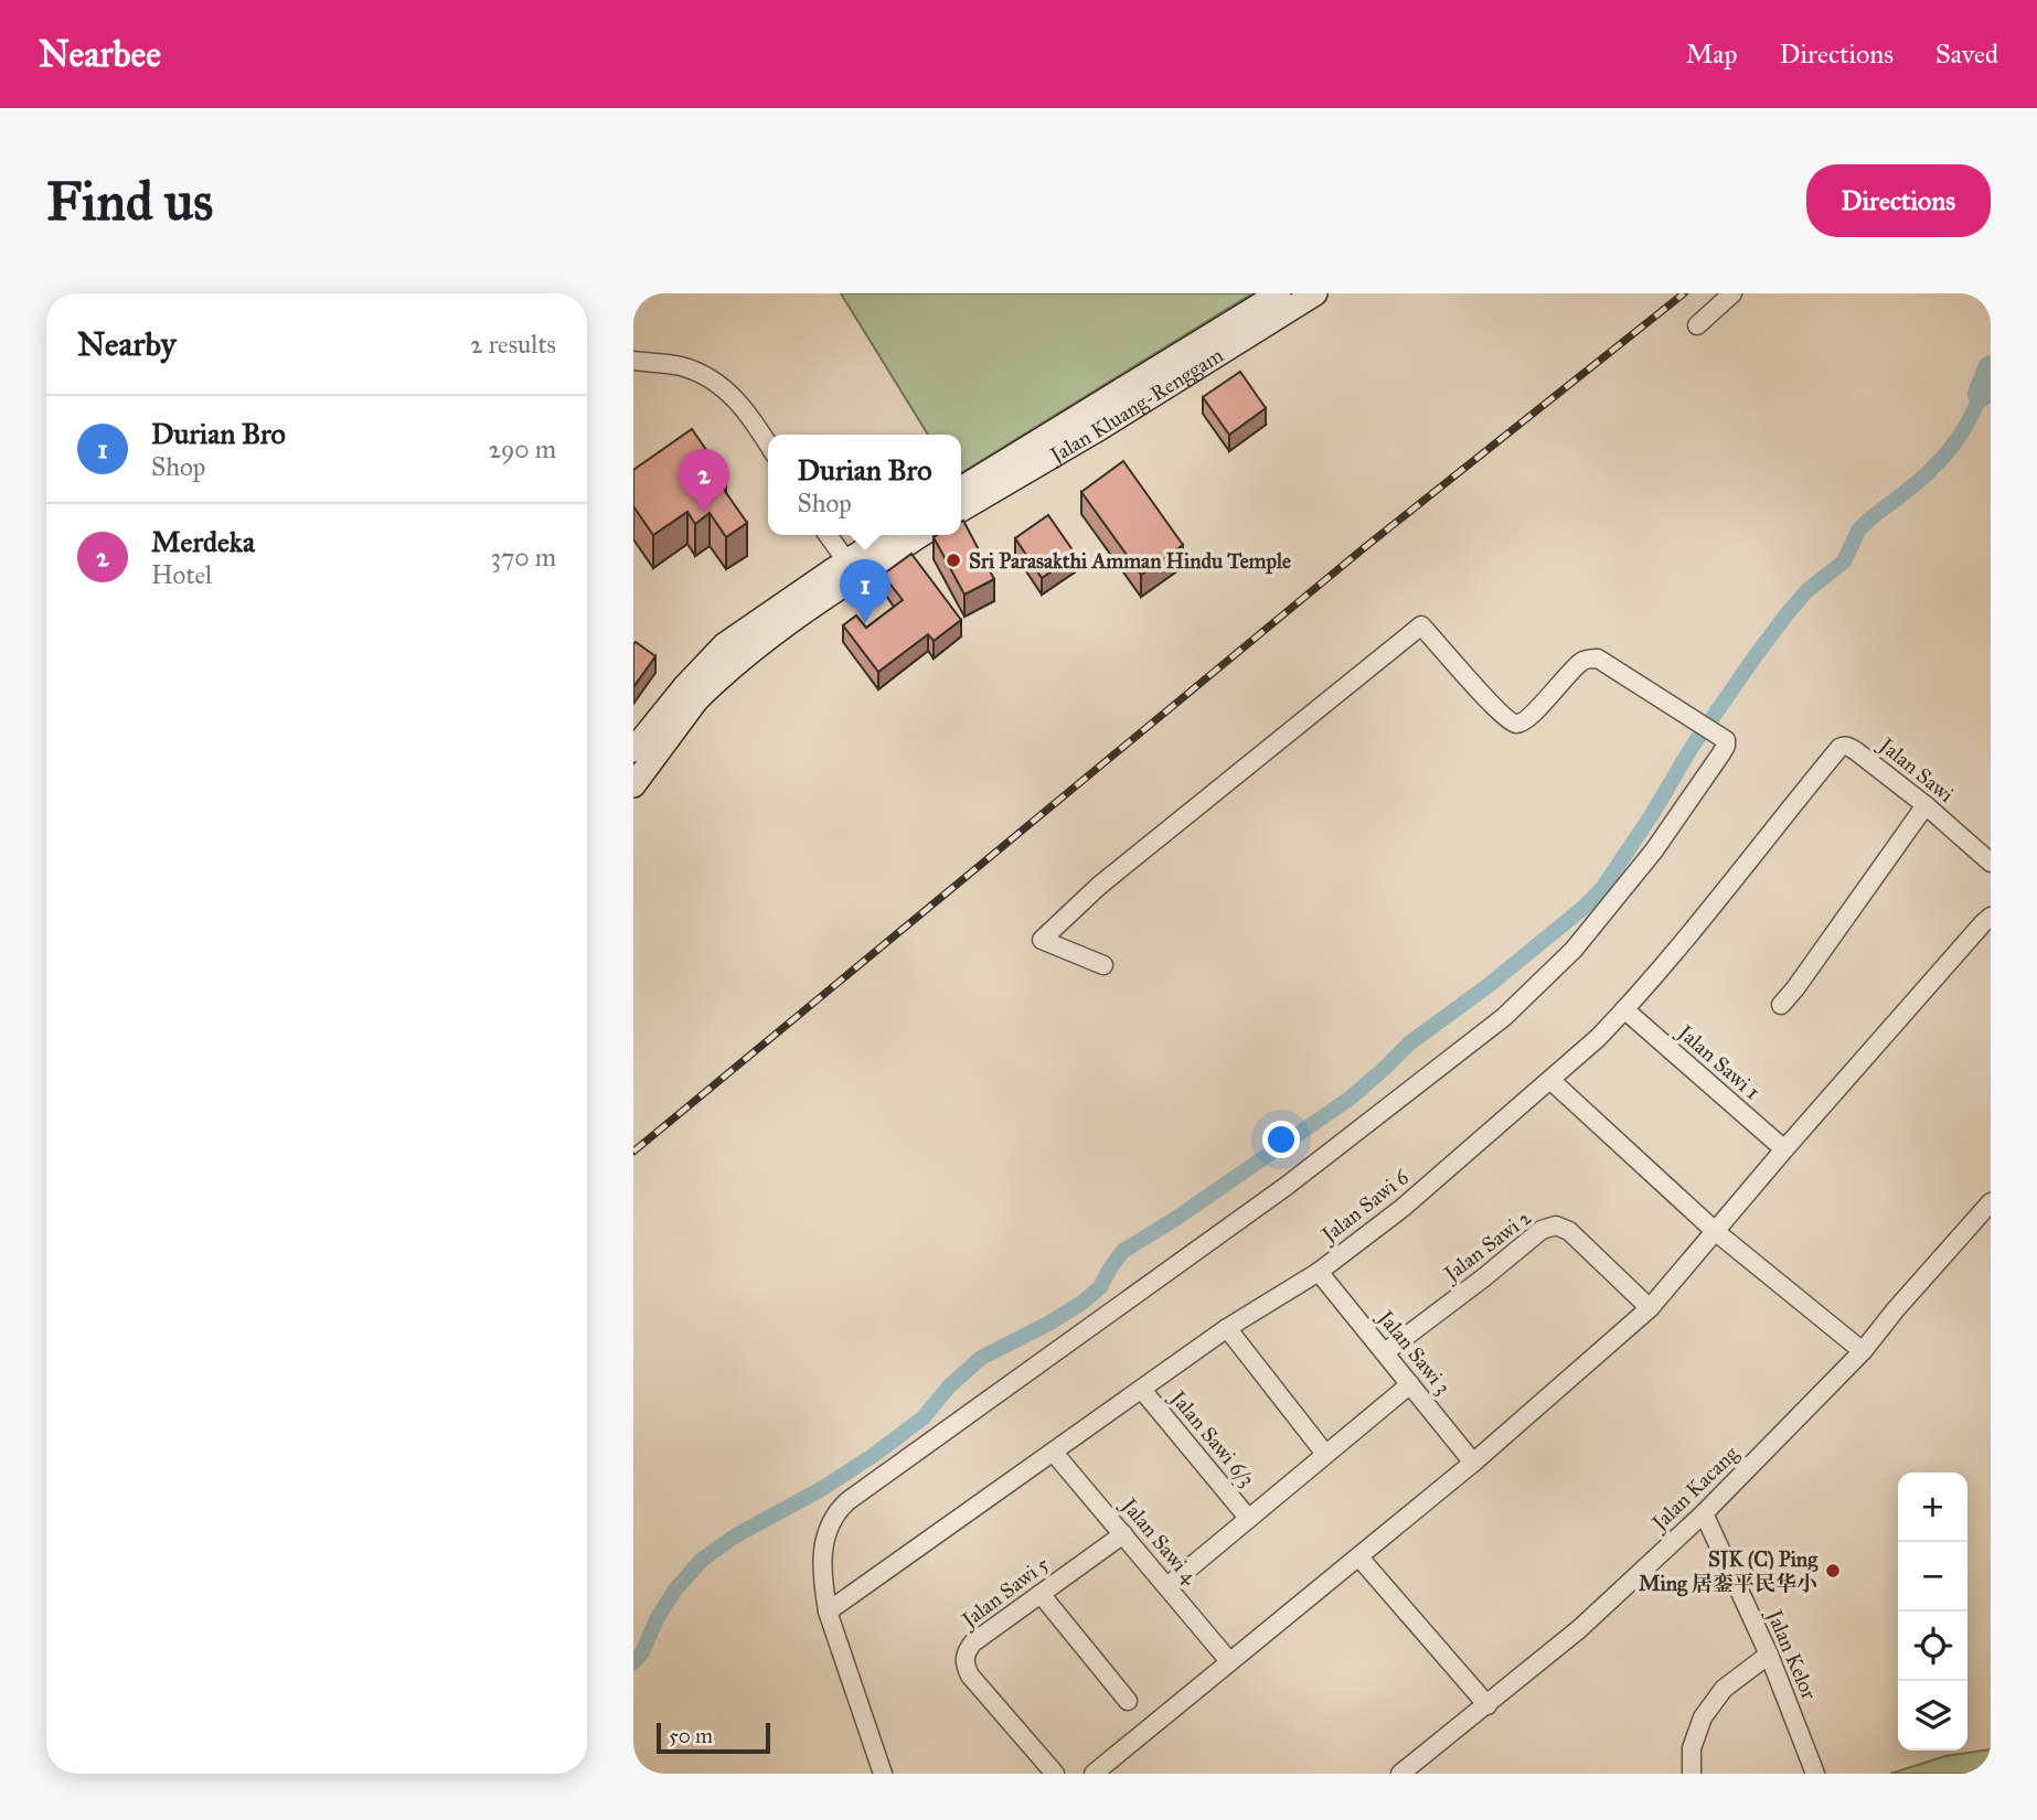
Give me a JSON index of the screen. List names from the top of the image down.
{
  "streets": {
    "main road": ["Jalan Kluang-Renggam"],
    "street": [
      "Jalan Sawi",
      "Jalan Sawi 1",
      "Jalan Sawi 6",
      "Jalan Sawi 2",
      "Jalan Sawi 3",
      "Jalan Sawi 6/3",
      "Jalan Kacang",
      "Jalan Sawi 4",
      "Jalan Sawi 5",
      "Jalan Kelor"
    ]
  },
  "crossings": [
    ["Jalan Sawi", "Jalan Sawi 6"],
    ["Jalan Sawi 1", "Jalan Sawi 6"],
    ["Jalan Sawi 6", "Jalan Sawi 3"],
    ["Jalan Sawi 6", "Jalan Sawi 6/3"],
    ["Jalan Sawi 6", "Jalan Sawi 4"],
    ["Jalan Sawi 2", "Jalan Sawi 3"],
    ["Jalan Kacang", "Jalan Kelor"],
    ["Jalan Sawi 4", "Jalan Sawi 5"]
  ],
  "places": ["Sri Parasakthi Amman Hindu Temple", "SJK (C) Ping Ming 居銮平民华小"],
  "scale_bar": "50 m",
  "page": {
    "header": "Nearbee",
    "nav": ["Map", "Directions", "Saved"],
    "buttons": "Directions",
    "title": "Find us",
    "heading": ["Nearby", "2 results"],
    "list": [
      {
        "mark": "1",
        "name": "Durian Bro",
        "note": "Shop",
        "value": "290 m"
      },
      {
        "mark": "2",
        "name": "Merdeka",
        "note": "Hotel",
        "value": "370 m"
      }
    ],
    "popup": ["Durian Bro", "Shop"],
    "pins": ["2", "1"],
    "map_buttons": ["+", "−"],
    "scale": "50 m"
  }
}
